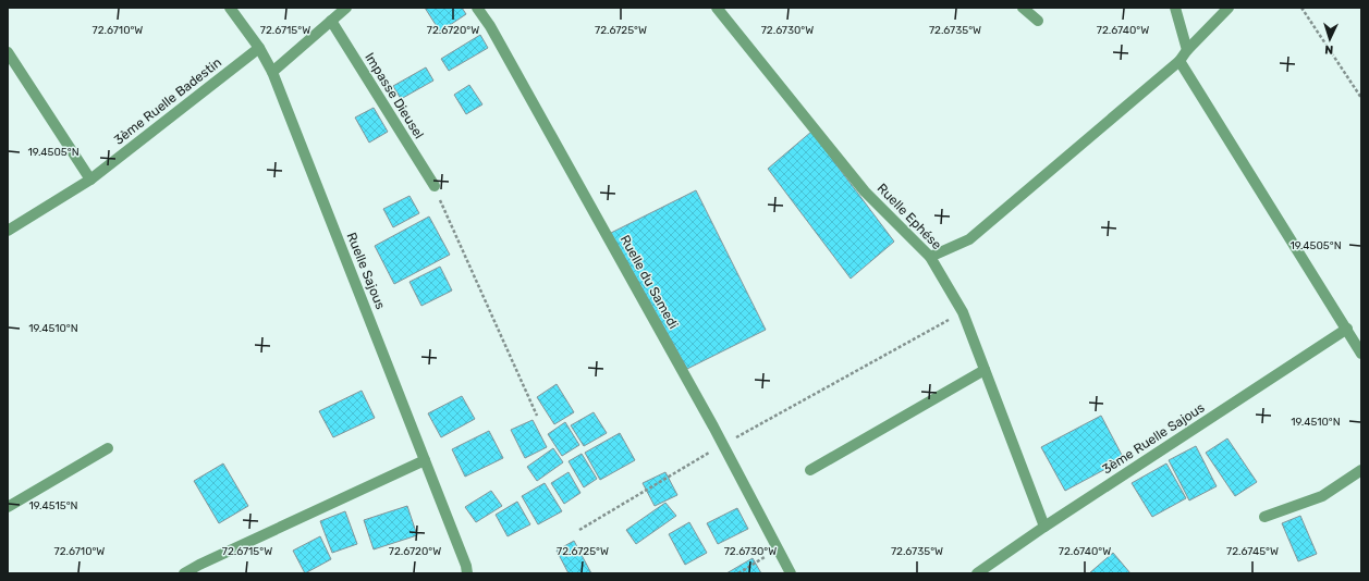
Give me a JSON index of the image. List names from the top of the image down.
{
  "streets": {
    "street": [
      "Impasse Dieusel",
      "3ème Ruelle Badestin",
      "Ruelle Ephése",
      "Ruelle Sajous",
      "Ruelle du Samedi",
      "3ème Ruelle Sajous"
    ]
  },
  "crossings": [
    ["3ème Ruelle Badestin", "Ruelle Sajous"],
    ["Ruelle Ephése", "3ème Ruelle Sajous"]
  ],
  "north": "bottom",
  "coordinates": [
    "72.6710°W",
    "72.6715°W",
    "72.6720°W",
    "72.6725°W",
    "72.6730°W",
    "72.6735°W",
    "72.6740°W",
    "19.4505°N",
    "19.4510°N",
    "19.4515°N",
    "72.6745°W"
  ]
}
